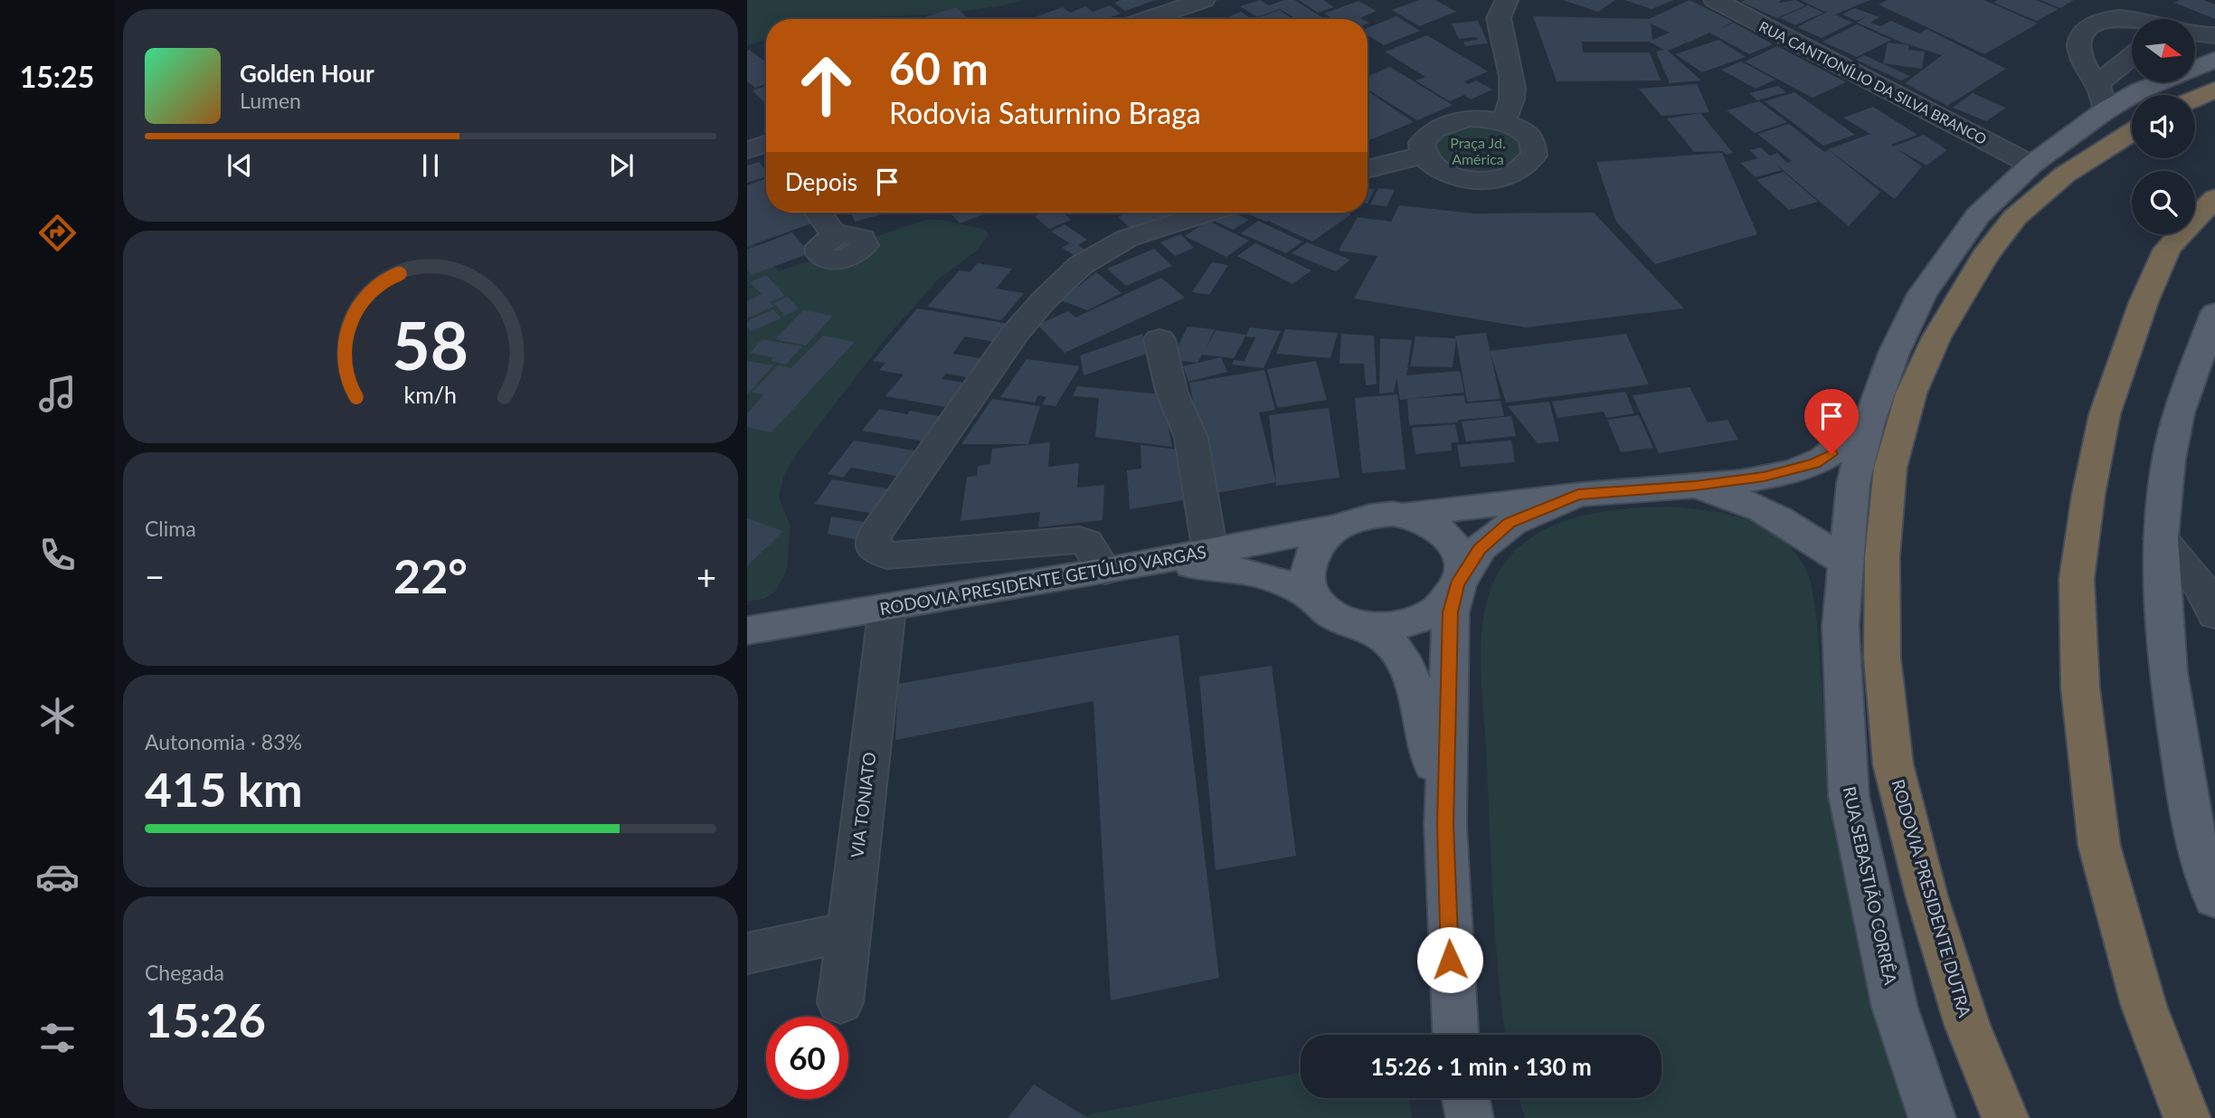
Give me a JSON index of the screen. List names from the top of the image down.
{
  "streets": {
    "highway": ["RODOVIA PRESIDENTE DUTRA"],
    "main road": ["RODOVIA PRESIDENTE GETÚLIO VARGAS", "RUA SEBASTIÃO CORRÊA"],
    "street": ["RUA CANTIONÍLIO DA SILVA BRANCO", "VIA TONIATO"]
  },
  "crossings": [
    ["RUA CANTIONÍLIO DA SILVA BRANCO", "RUA SEBASTIÃO CORRÊA"],
    ["RODOVIA PRESIDENTE GETÚLIO VARGAS", "VIA TONIATO"]
  ],
  "parks": ["Praça Jd. América"],
  "north": "right",
  "page": {
    "tabs": "15:25",
    "turn": ["60 m", "Rodovia Saturnino Braga"],
    "song": ["Golden Hour", "Lumen"],
    "then": "Depois",
    "tile": [
      "Clima",
      ["Autonomia · 83%", "415 km"],
      ["Chegada", "15:26"]
    ],
    "heat": ["−", "22°", "+"],
    "limit": "60",
    "trip": "15:26 · 1 min · 130 m",
    "gauge": ["58", "km/h"]
  }
}
